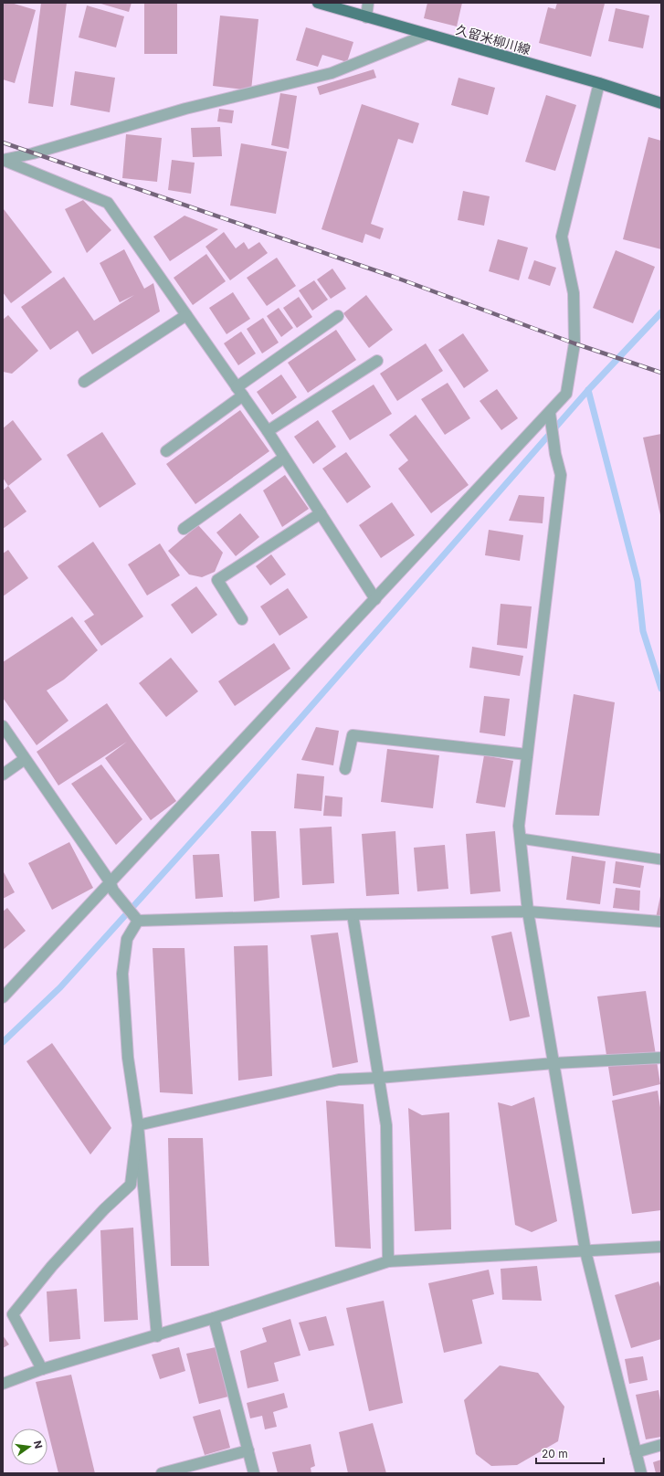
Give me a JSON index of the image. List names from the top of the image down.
{
  "streets": {
    "main road": ["久留米柳川線"]
  },
  "scale_bar": "20 m",
  "north": "right"
}
